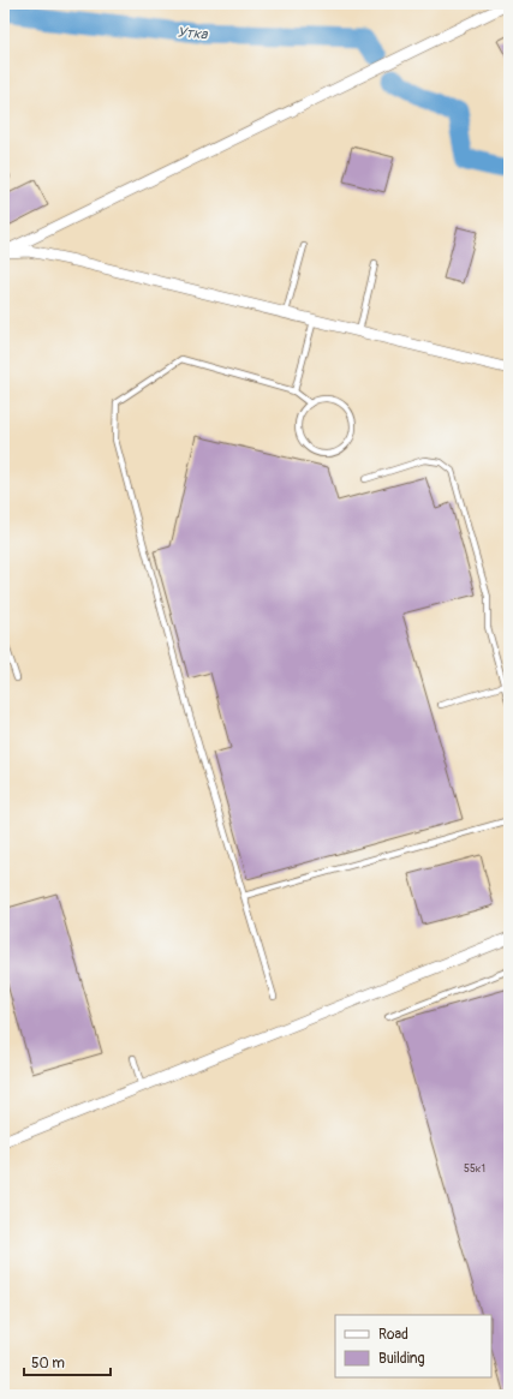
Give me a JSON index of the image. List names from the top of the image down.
{
  "water": ["Утка"],
  "house_numbers": ["55к1"],
  "legend": ["Road", "Building"],
  "scale_bar": "50 m"
}
